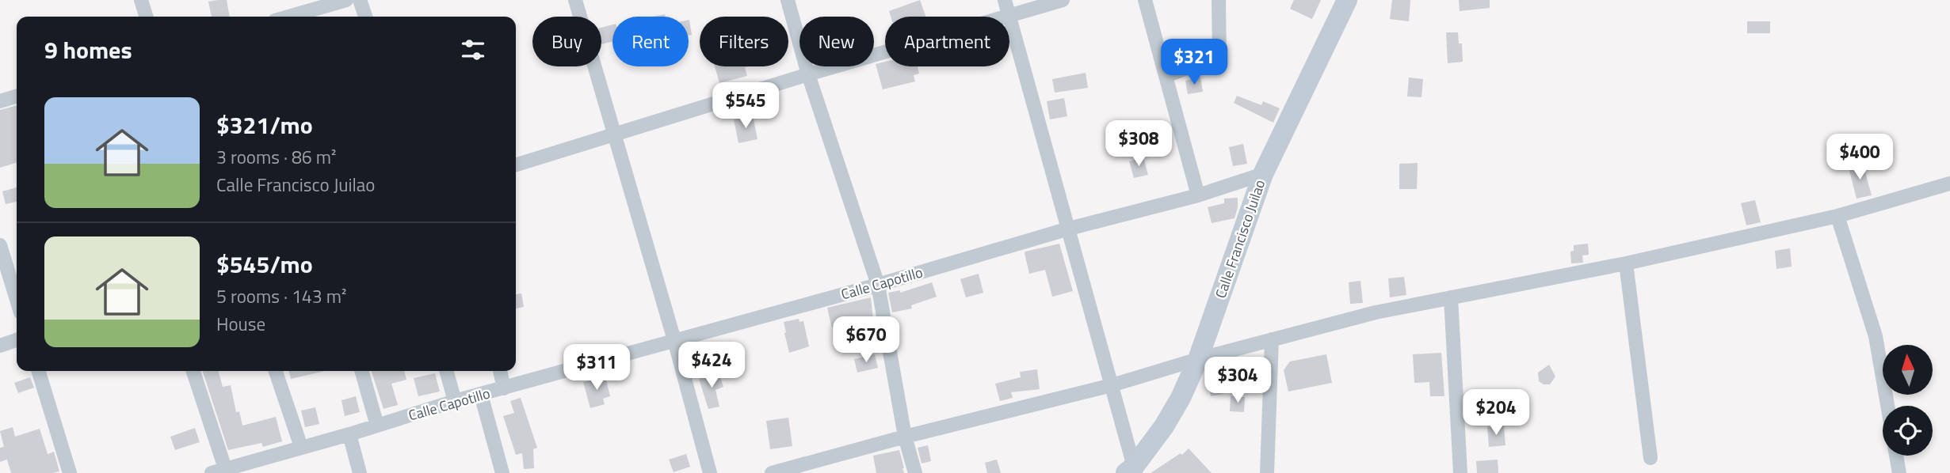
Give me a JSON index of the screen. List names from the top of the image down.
{
  "streets": {
    "street": ["Calle Francisco Juilao", "Calle Capotillo"]
  },
  "crossings": [
    ["Calle Francisco Juilao", "Calle Capotillo"]
  ],
  "north": "top",
  "page": {
    "chip": [
      "Buy",
      "Rent",
      "Filters",
      "New",
      "Apartment"
    ],
    "heading": "9 homes",
    "price": [
      "$321",
      "$545",
      "$308",
      "$400",
      "$670",
      "$424",
      "$311",
      "$304",
      "$204"
    ],
    "list": [
      {
        "name": "$321/mo",
        "note": "3 rooms · 86 m² · Calle Francisco Juilao"
      },
      {
        "name": "$545/mo",
        "note": "5 rooms · 143 m² · House"
      }
    ]
  }
}
